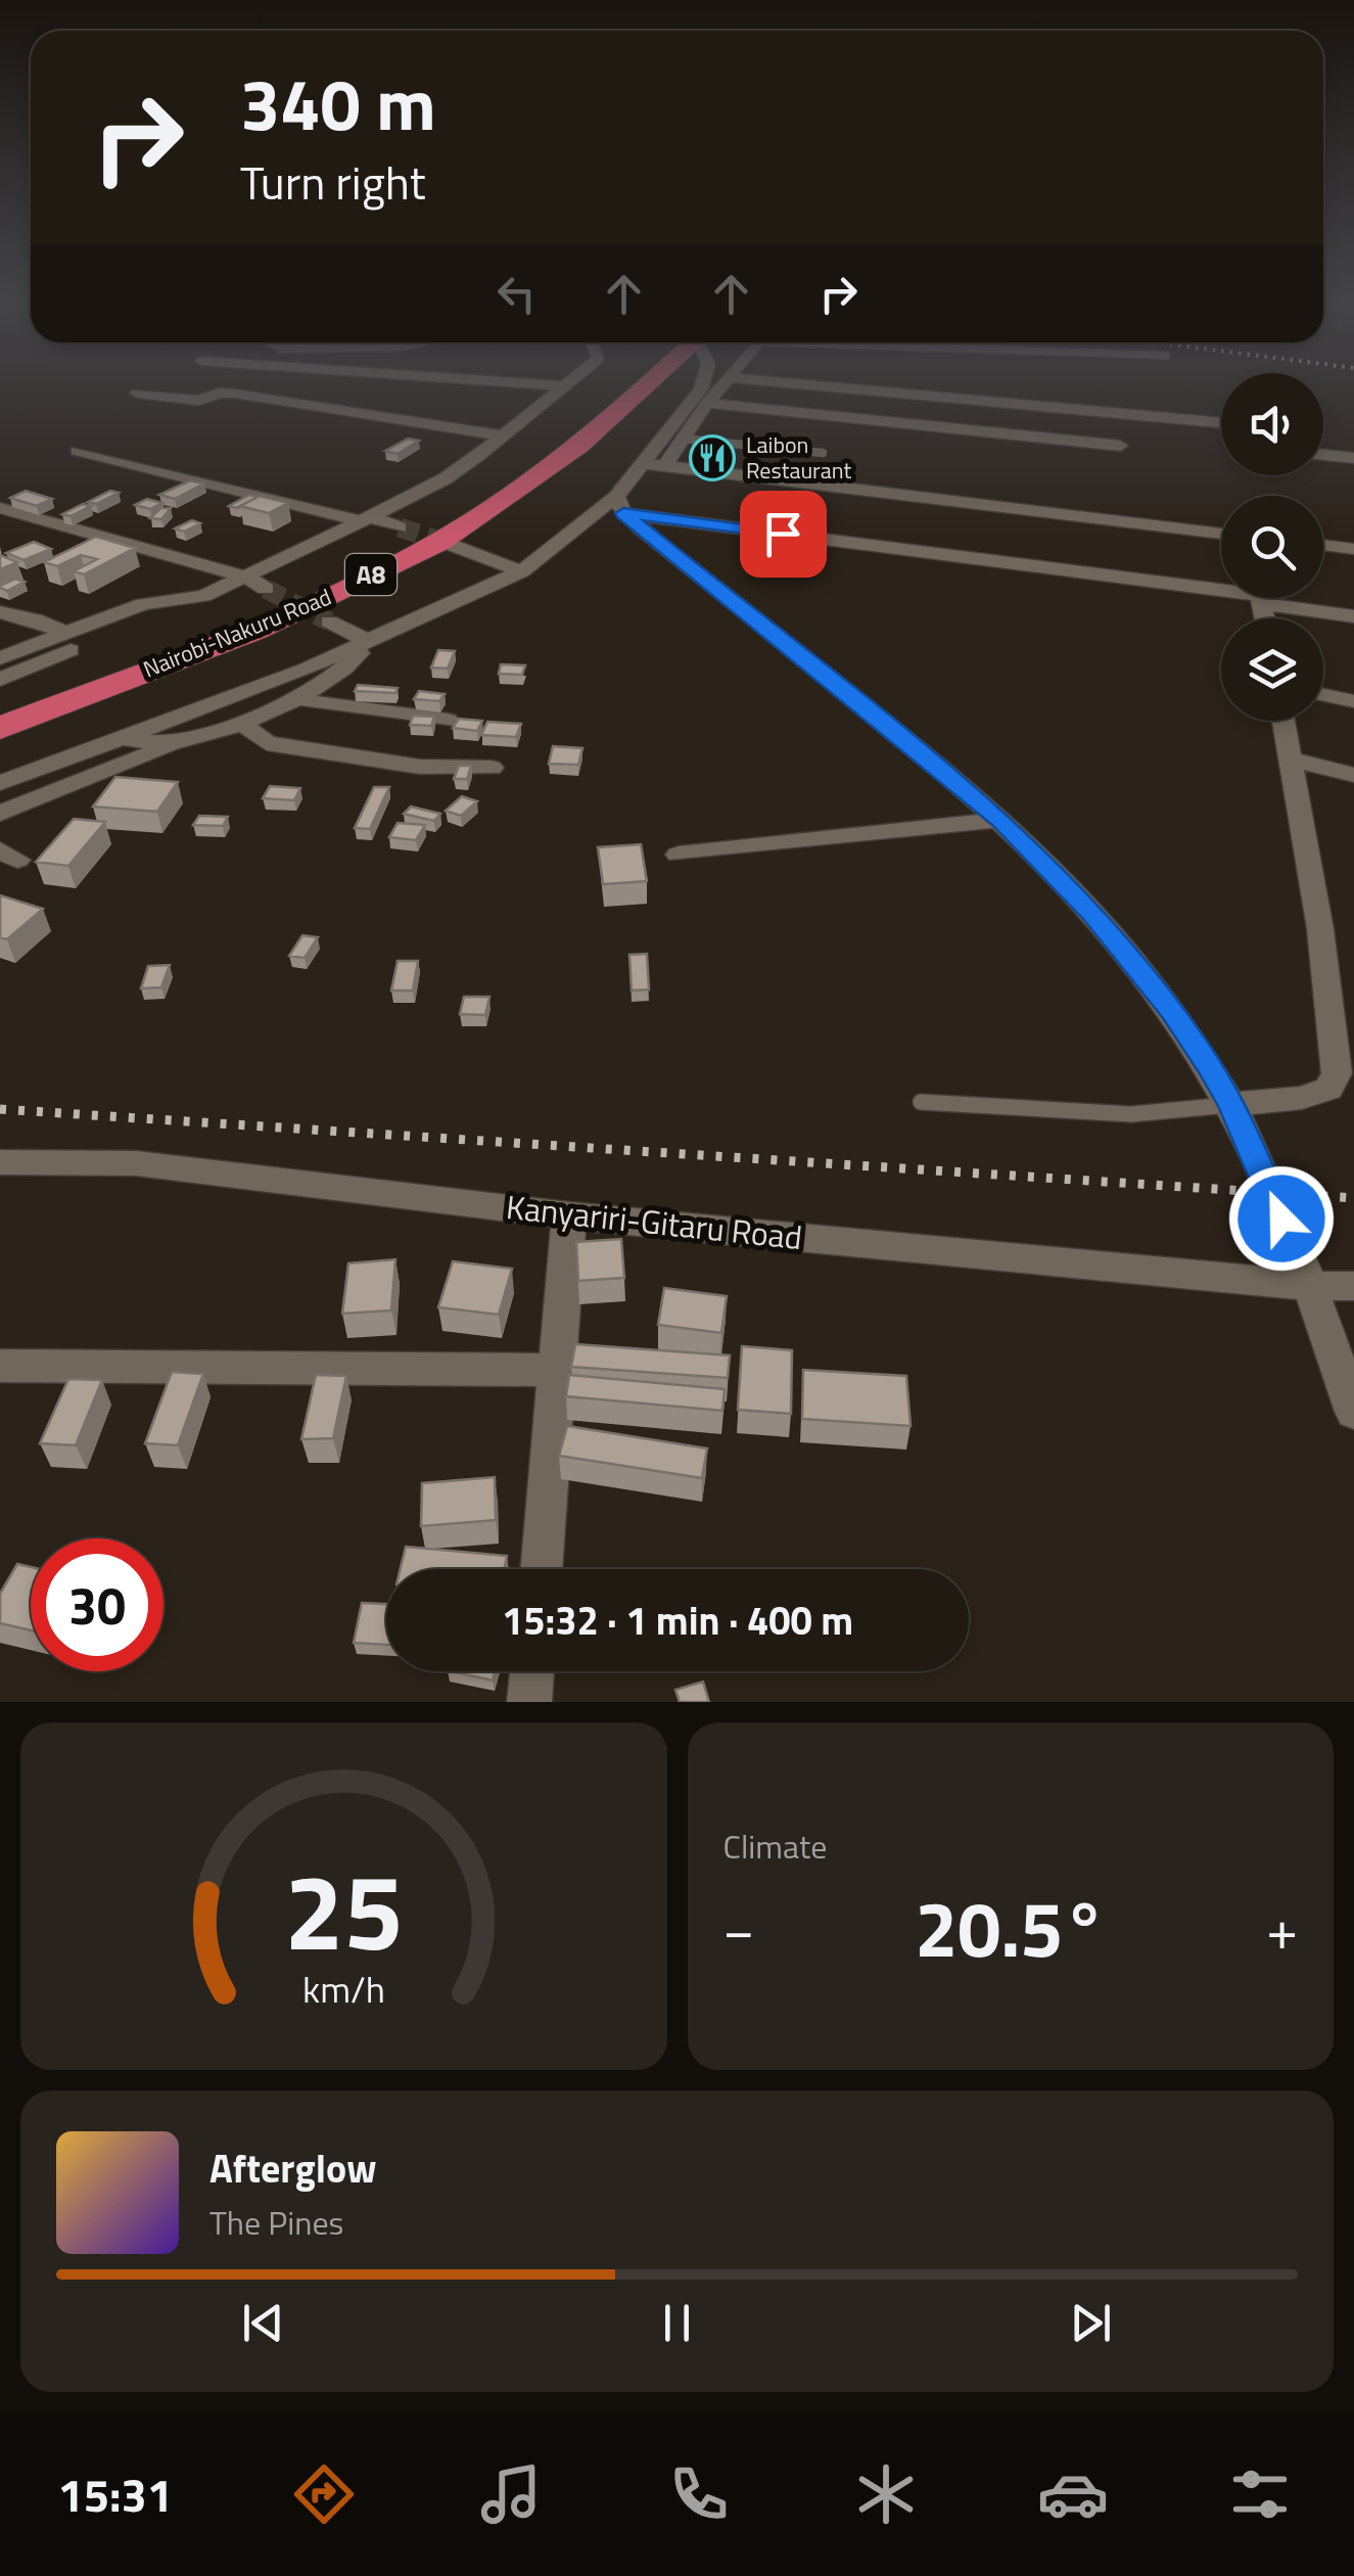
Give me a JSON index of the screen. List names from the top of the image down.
{
  "streets": {
    "highway": ["A8", "Nairobi-Nakuru Road"],
    "street": ["Kanyariri-Gitaru Road"]
  },
  "places": {
    "restaurant": ["Laibon Restaurant"]
  },
  "page": {
    "turn": ["340 m", "Turn right"],
    "limit": "30",
    "trip": "15:32 · 1 min · 400 m",
    "tile": "Climate",
    "heat": ["−", "20.5°", "+"],
    "song": ["Afterglow", "The Pines"],
    "tabs": "15:31",
    "gauge": ["25", "km/h"]
  }
}
